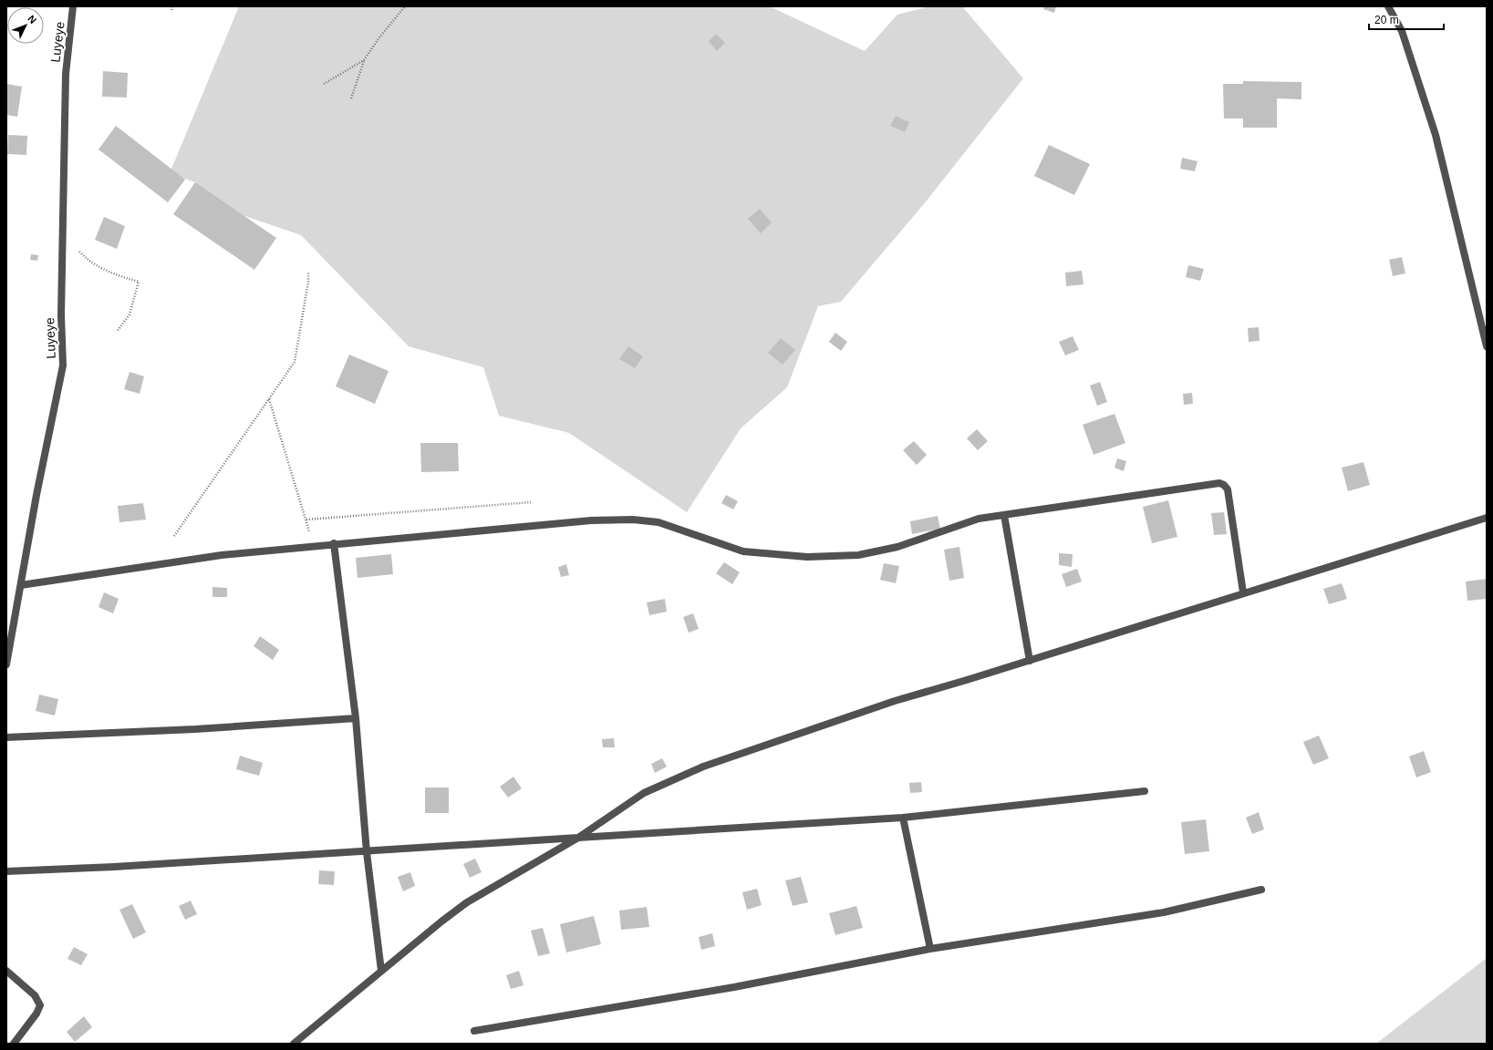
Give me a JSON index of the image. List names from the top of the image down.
{
  "streets": {
    "street": ["Luyeye"]
  },
  "scale_bar": "20 m",
  "north": "top right"
}
